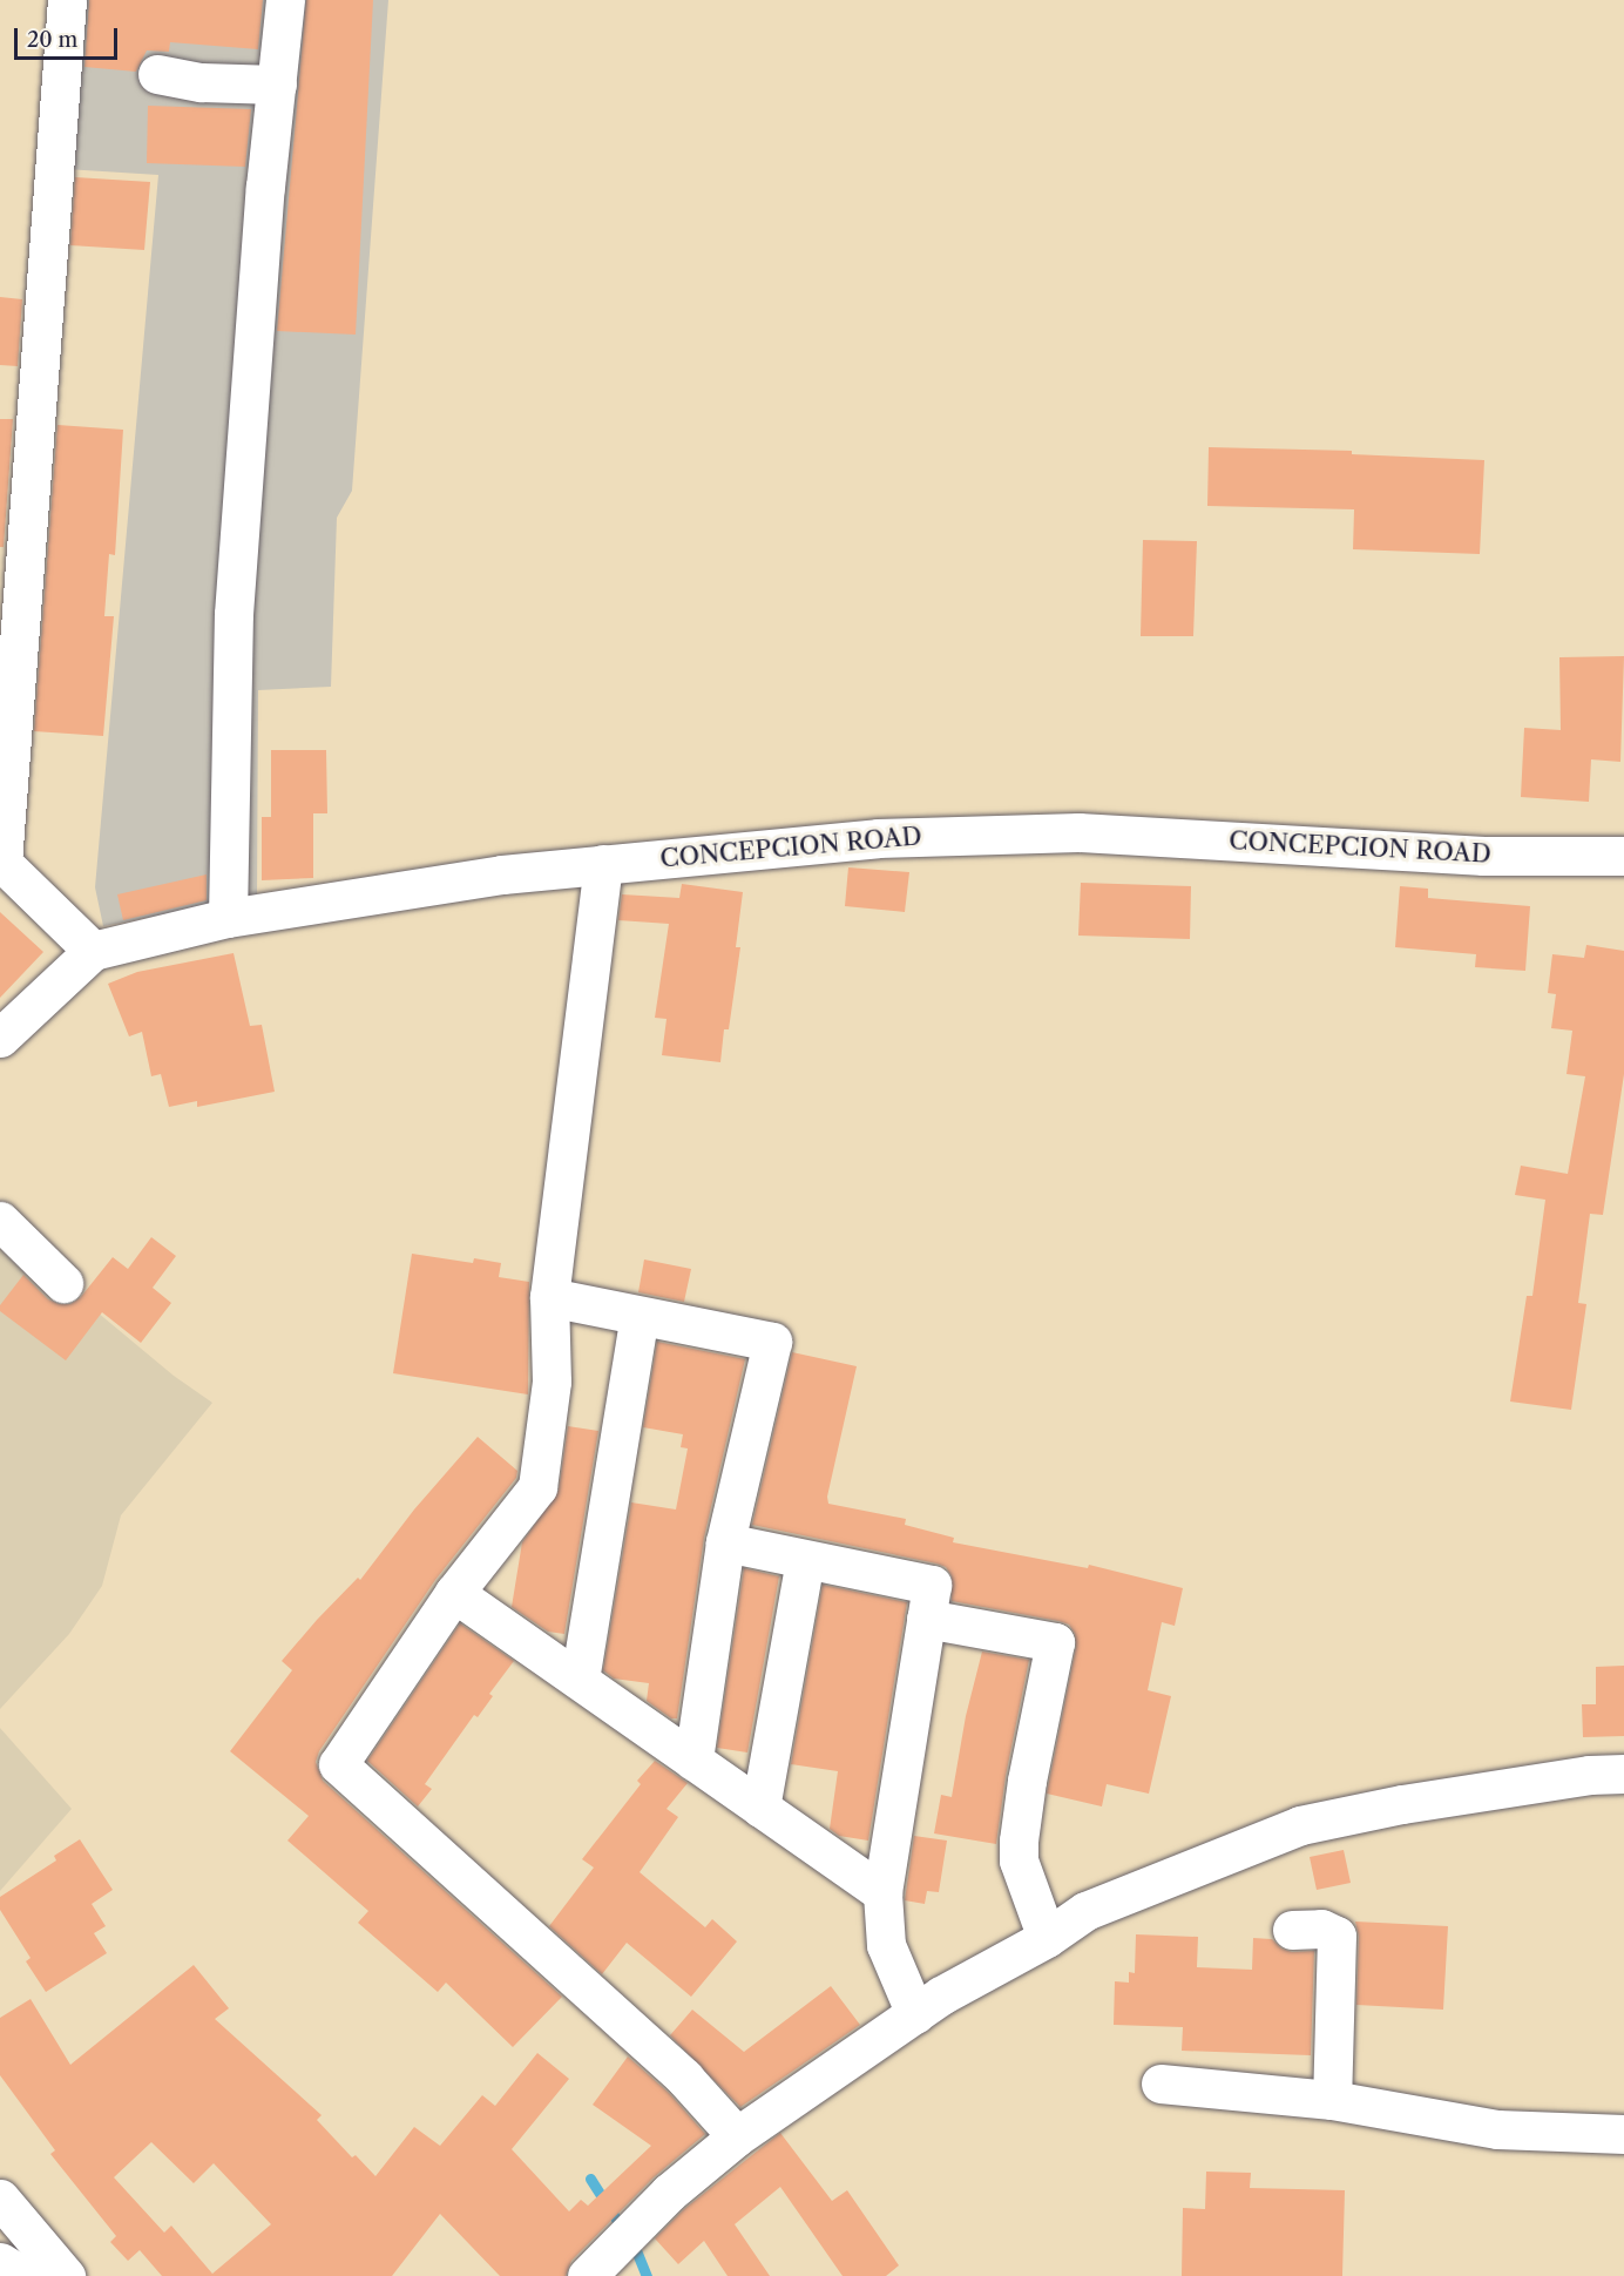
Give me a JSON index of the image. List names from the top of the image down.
{
  "streets": {
    "street": ["CONCEPCION ROAD"]
  },
  "scale_bar": "20 m"
}
